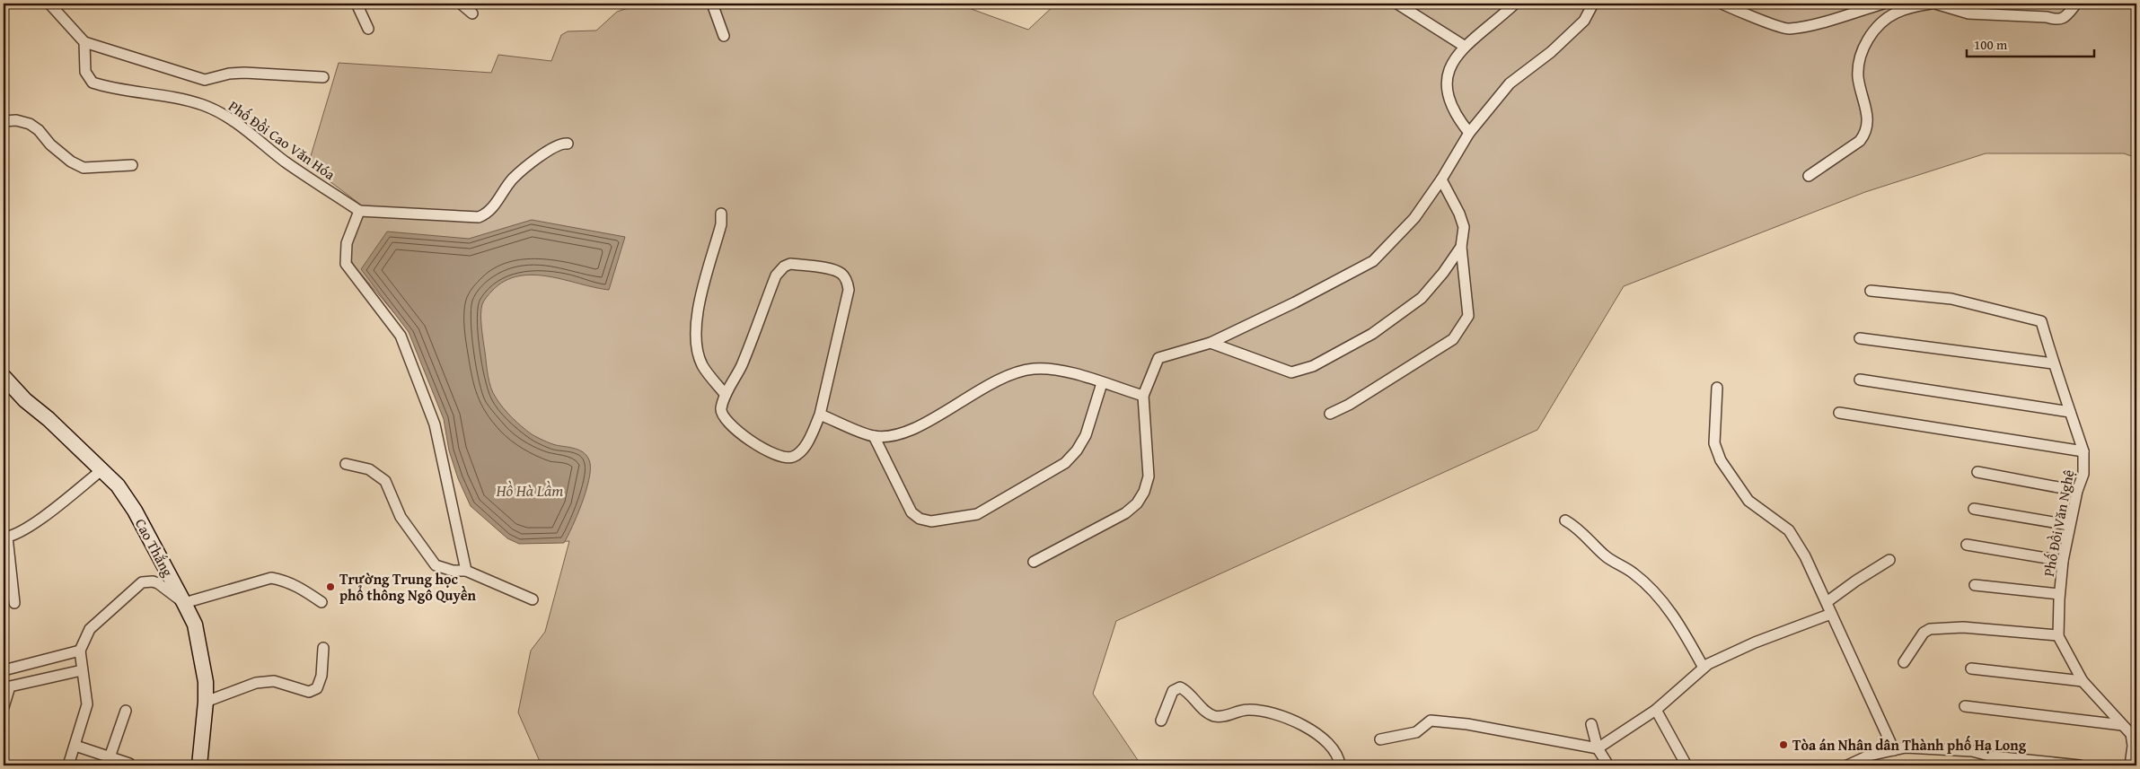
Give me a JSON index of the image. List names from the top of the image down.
{
  "streets": {
    "main road": ["Cao Thắng"],
    "street": ["Phố Đồi Cao Văn Hóa", "Phố Đồi Văn Nghệ"]
  },
  "water": ["Hồ Hà Lầm"],
  "places": ["Trường Trung học phổ thông Ngô Quyền", "Tòa án Nhân dân Thành phố Hạ Long"],
  "scale_bar": "100 m"
}
